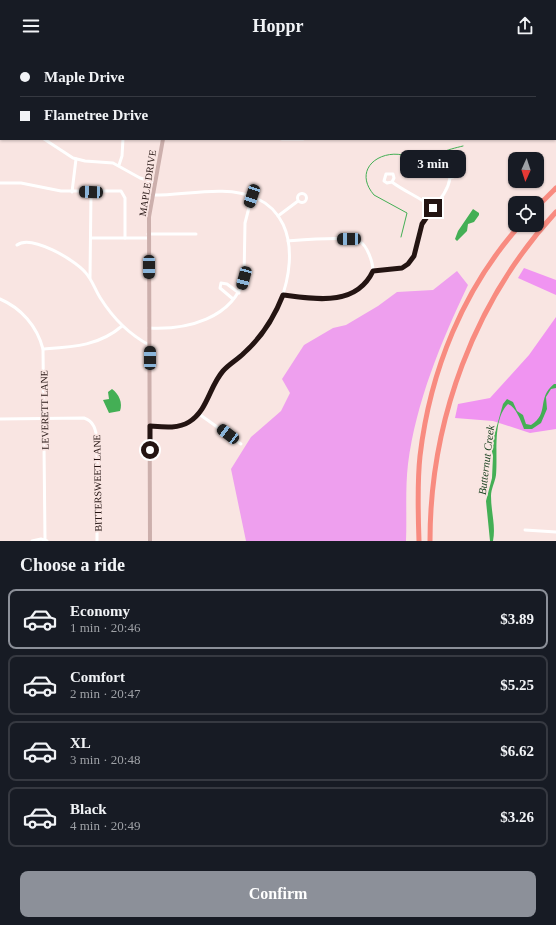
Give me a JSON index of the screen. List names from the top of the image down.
{
  "streets": {
    "street": ["MAPLE DRIVE", "LEVERETT LANE", "BITTERSWEET LANE"]
  },
  "crossings": [
    ["LEVERETT LANE", "BITTERSWEET LANE"]
  ],
  "water": ["Butternut Creek"],
  "north": "bottom",
  "page": {
    "header": "Hoppr",
    "banner": ["Maple Drive", "Flametree Drive"],
    "bubble": "3 min",
    "heading": "Choose a ride",
    "list": [
      {
        "name": "Economy",
        "note": "1 min · 20:46",
        "value": "$3.89"
      },
      {
        "name": "Comfort",
        "note": "2 min · 20:47",
        "value": "$5.25"
      },
      {
        "name": "XL",
        "note": "3 min · 20:48",
        "value": "$6.62"
      },
      {
        "name": "Black",
        "note": "4 min · 20:49",
        "value": "$3.26"
      }
    ],
    "buttons": "Confirm"
  }
}
